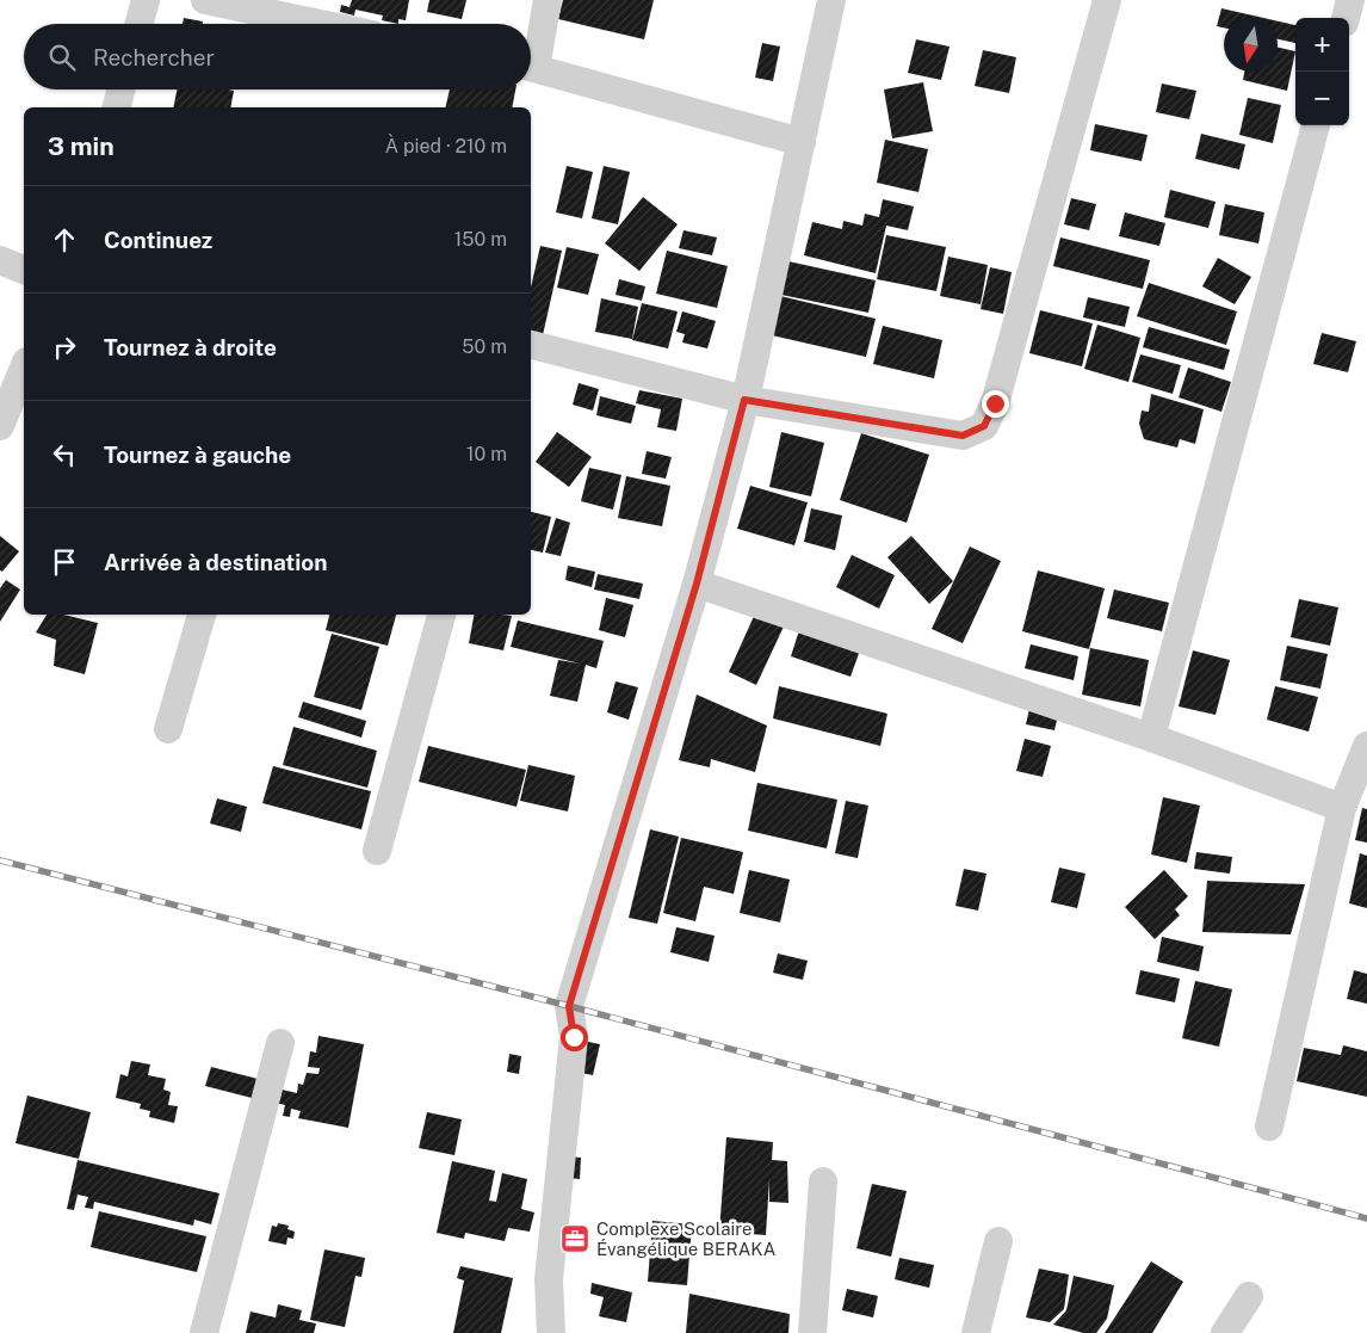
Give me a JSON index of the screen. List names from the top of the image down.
{
  "places": {
    "office": ["Complexe Scolaire Évangélique BERAKA"]
  },
  "north": "bottom",
  "page": {
    "map_buttons": ["+", "−"],
    "search": "Rechercher",
    "heading": ["3 min", "À pied · 210 m"],
    "list": [
      ["Continuez", "150 m"],
      ["Tournez à droite", "50 m"],
      ["Tournez à gauche", "10 m"],
      "Arrivée à destination"
    ]
  }
}
